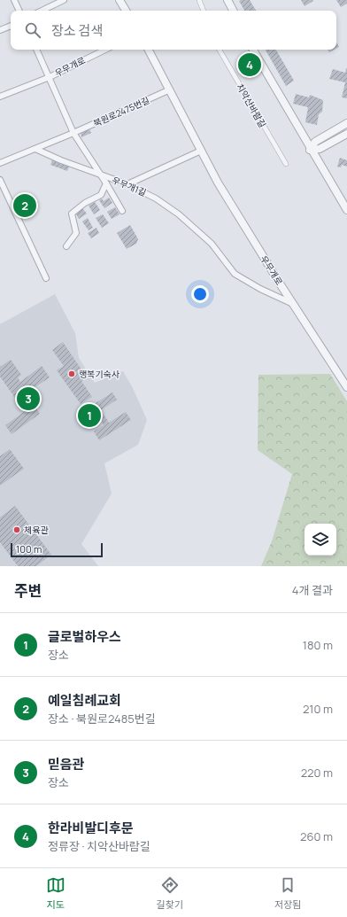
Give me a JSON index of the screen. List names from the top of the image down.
{
  "streets": {
    "street": [
      "우무개로",
      "치악산바람길",
      "북원로2475번길",
      "우무개1길"
    ]
  },
  "crossings": [
    ["우무개로", "북원로2475번길"],
    ["우무개로", "우무개1길"],
    ["북원로2475번길", "우무개1길"]
  ],
  "places": ["행복기숙사", "체육관"],
  "scale_bar": "100 m",
  "page": {
    "search": "장소 검색",
    "pins": [
      "4",
      "2",
      "3",
      "1"
    ],
    "scale": "100 m",
    "heading": ["주변", "4개 결과"],
    "list": [
      {
        "mark": "1",
        "name": "글로벌하우스",
        "note": "장소",
        "value": "180 m"
      },
      {
        "mark": "2",
        "name": "예일침례교회",
        "note": "장소 · 북원로2485번길",
        "value": "210 m"
      },
      {
        "mark": "3",
        "name": "믿음관",
        "note": "장소",
        "value": "220 m"
      },
      {
        "mark": "4",
        "name": "한라비발디후문",
        "note": "정류장 · 치악산바람길",
        "value": "260 m"
      }
    ],
    "nav": ["지도", "길찾기", "저장됨"]
  }
}
